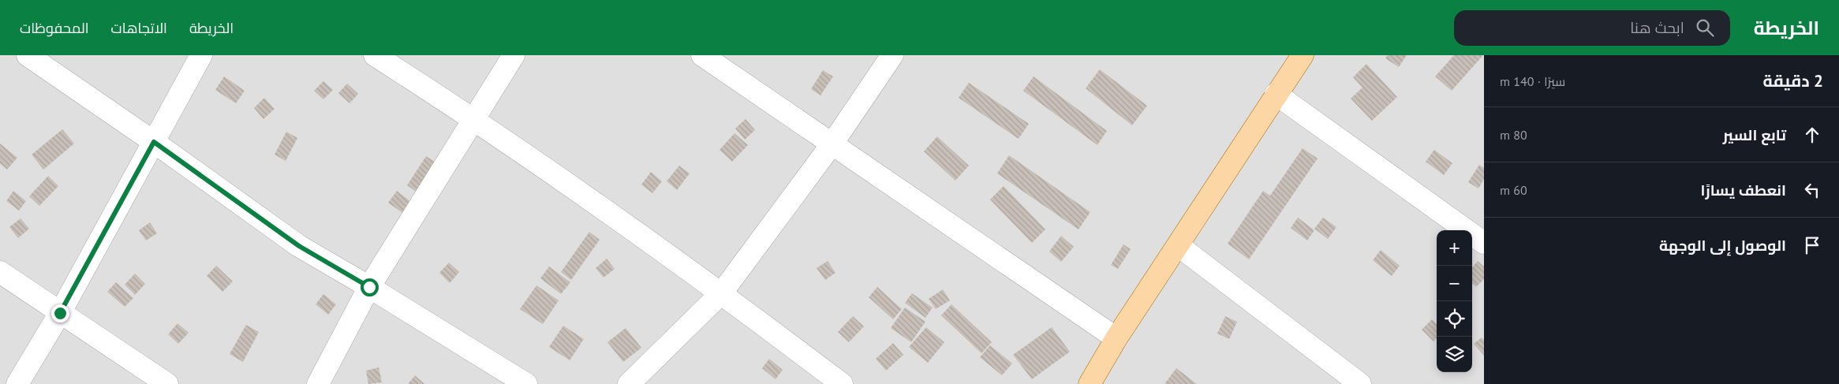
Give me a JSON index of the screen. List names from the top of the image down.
{
  "page": {
    "header": "الخريطة",
    "search": "ابحث هنا",
    "nav": ["الخريطة", "الاتجاهات", "المحفوظات"],
    "heading": ["2 دقيقة", "سيرًا · 140 m"],
    "list": [
      ["تابع السير", "80 m"],
      ["انعطف يسارًا", "60 m"],
      "الوصول إلى الوجهة"
    ],
    "map_buttons": ["+", "−"]
  }
}
